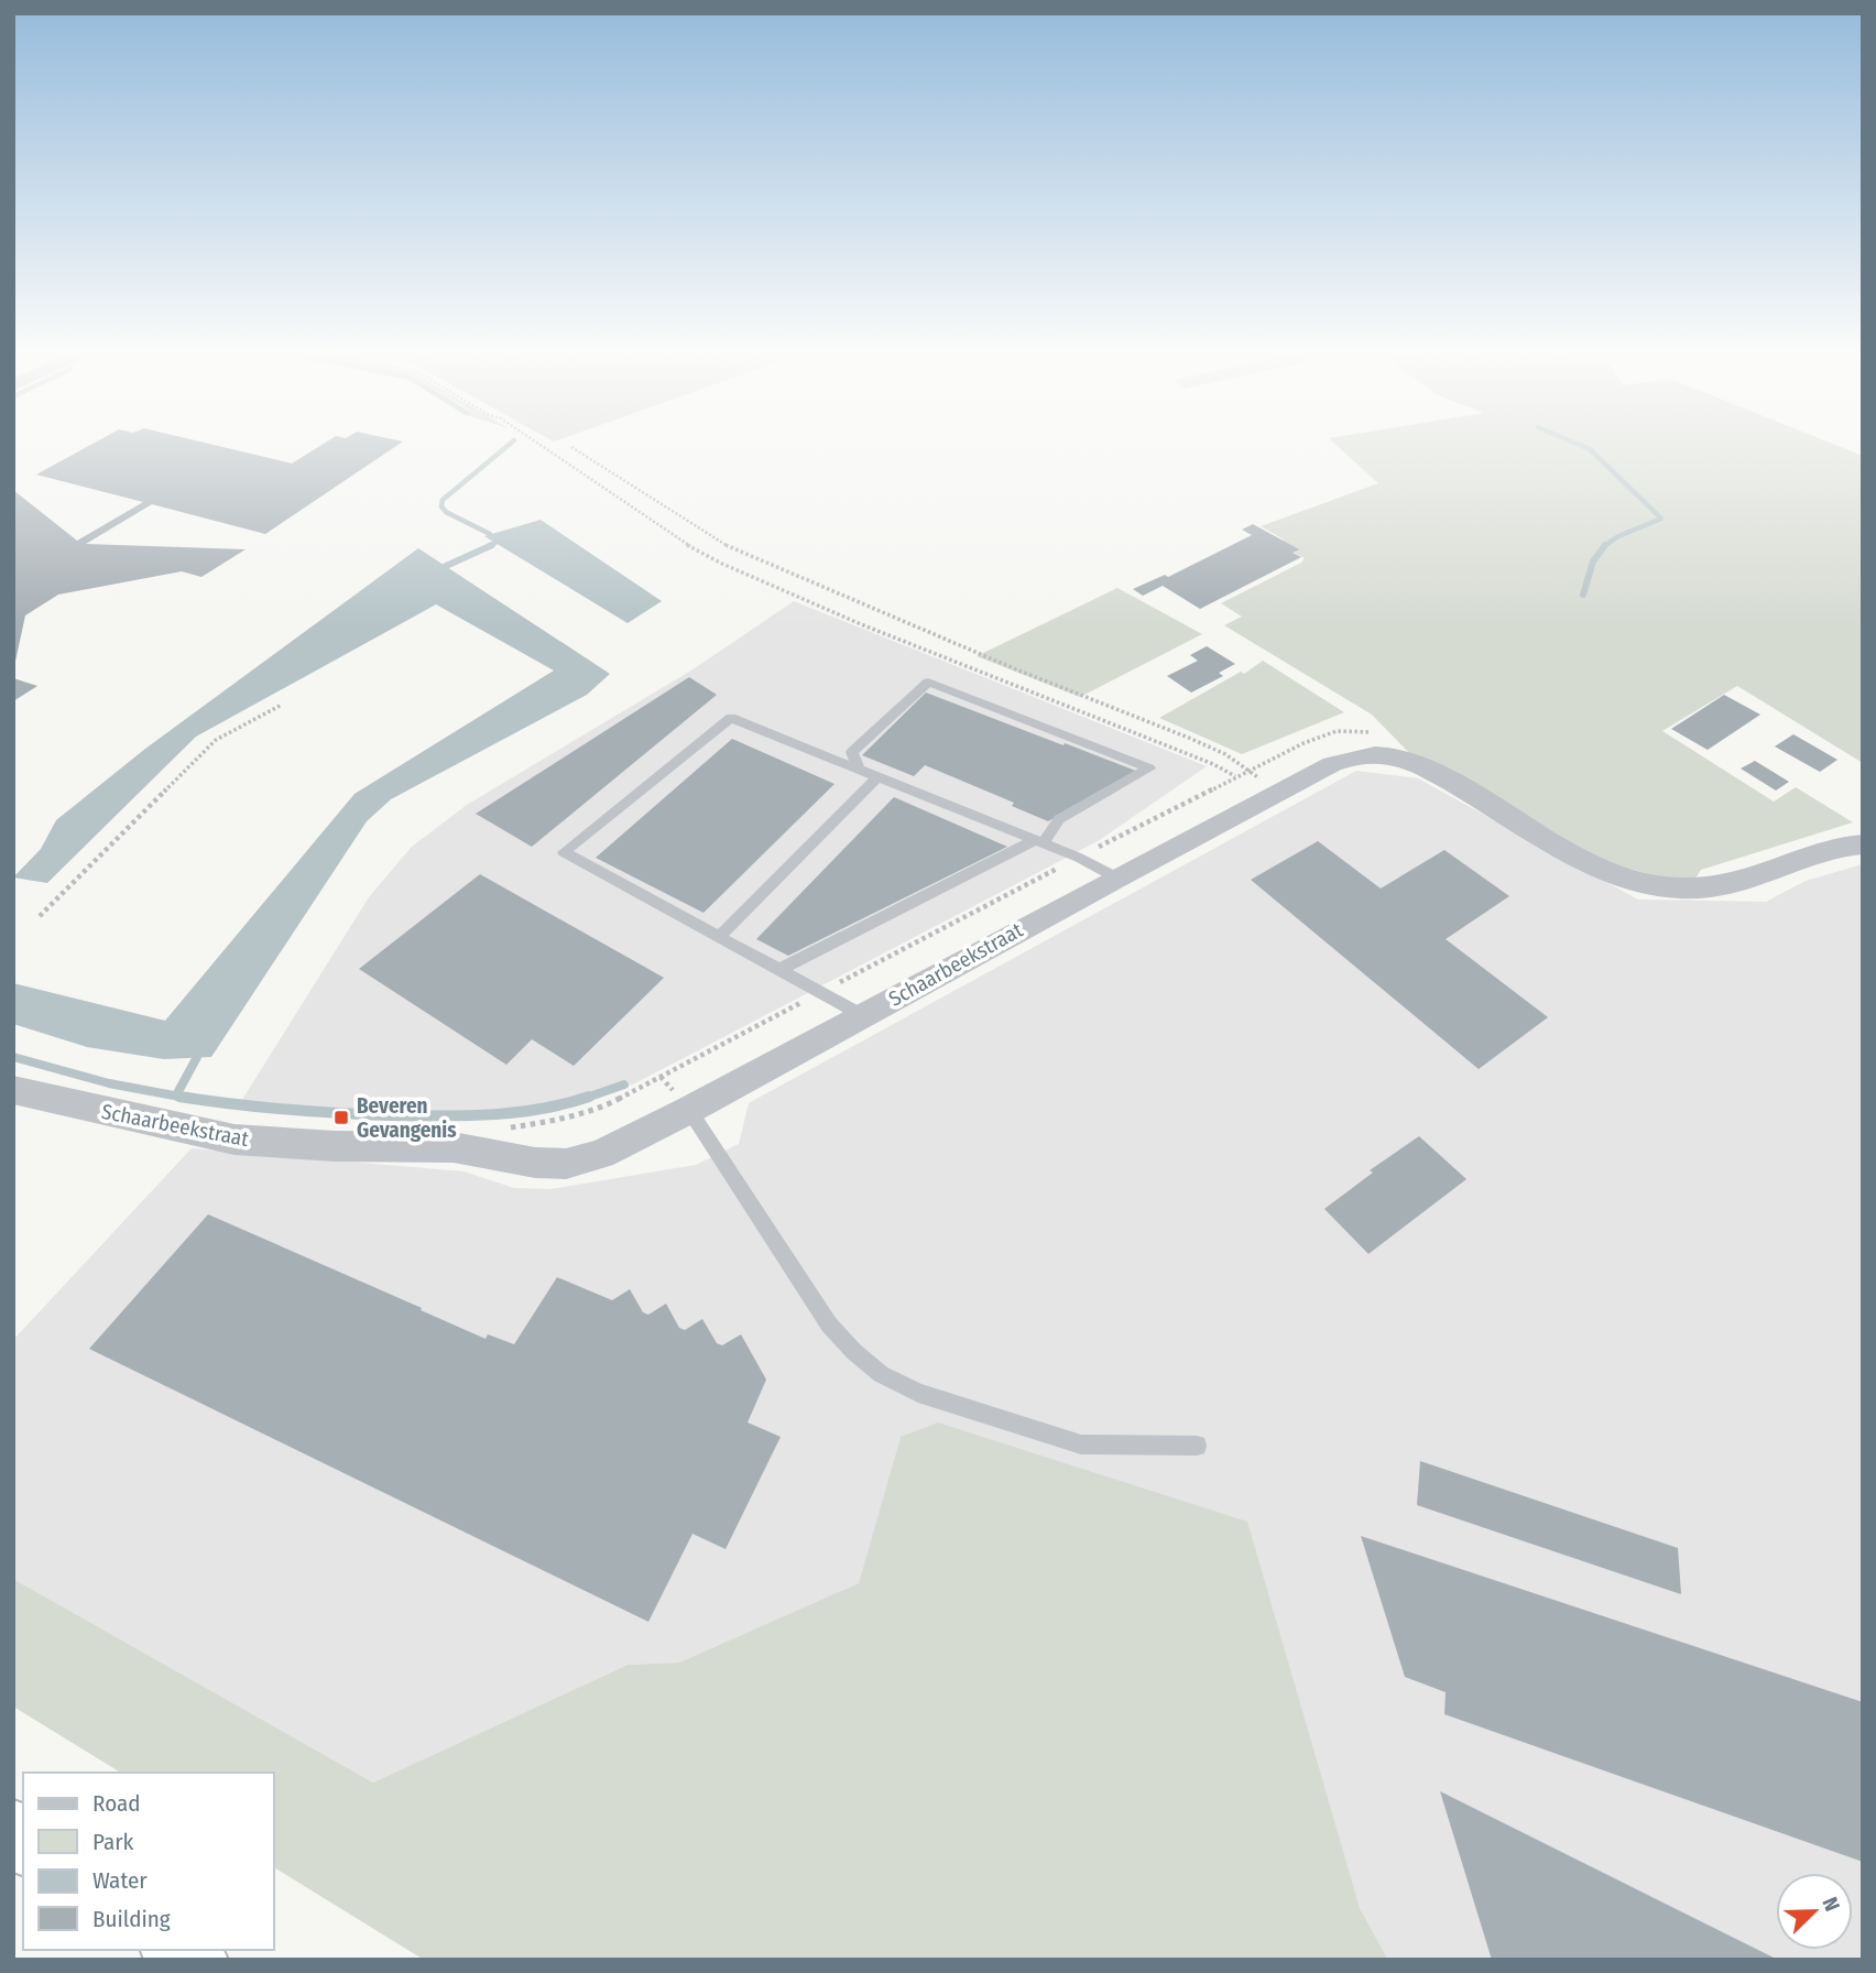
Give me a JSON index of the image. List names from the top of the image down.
{
  "streets": {
    "street": ["Schaarbeekstraat"]
  },
  "places": {
    "transit": ["Beveren Gevangenis"]
  },
  "legend": [
    "Road",
    "Park",
    "Water",
    "Building"
  ],
  "north": "top right"
}
